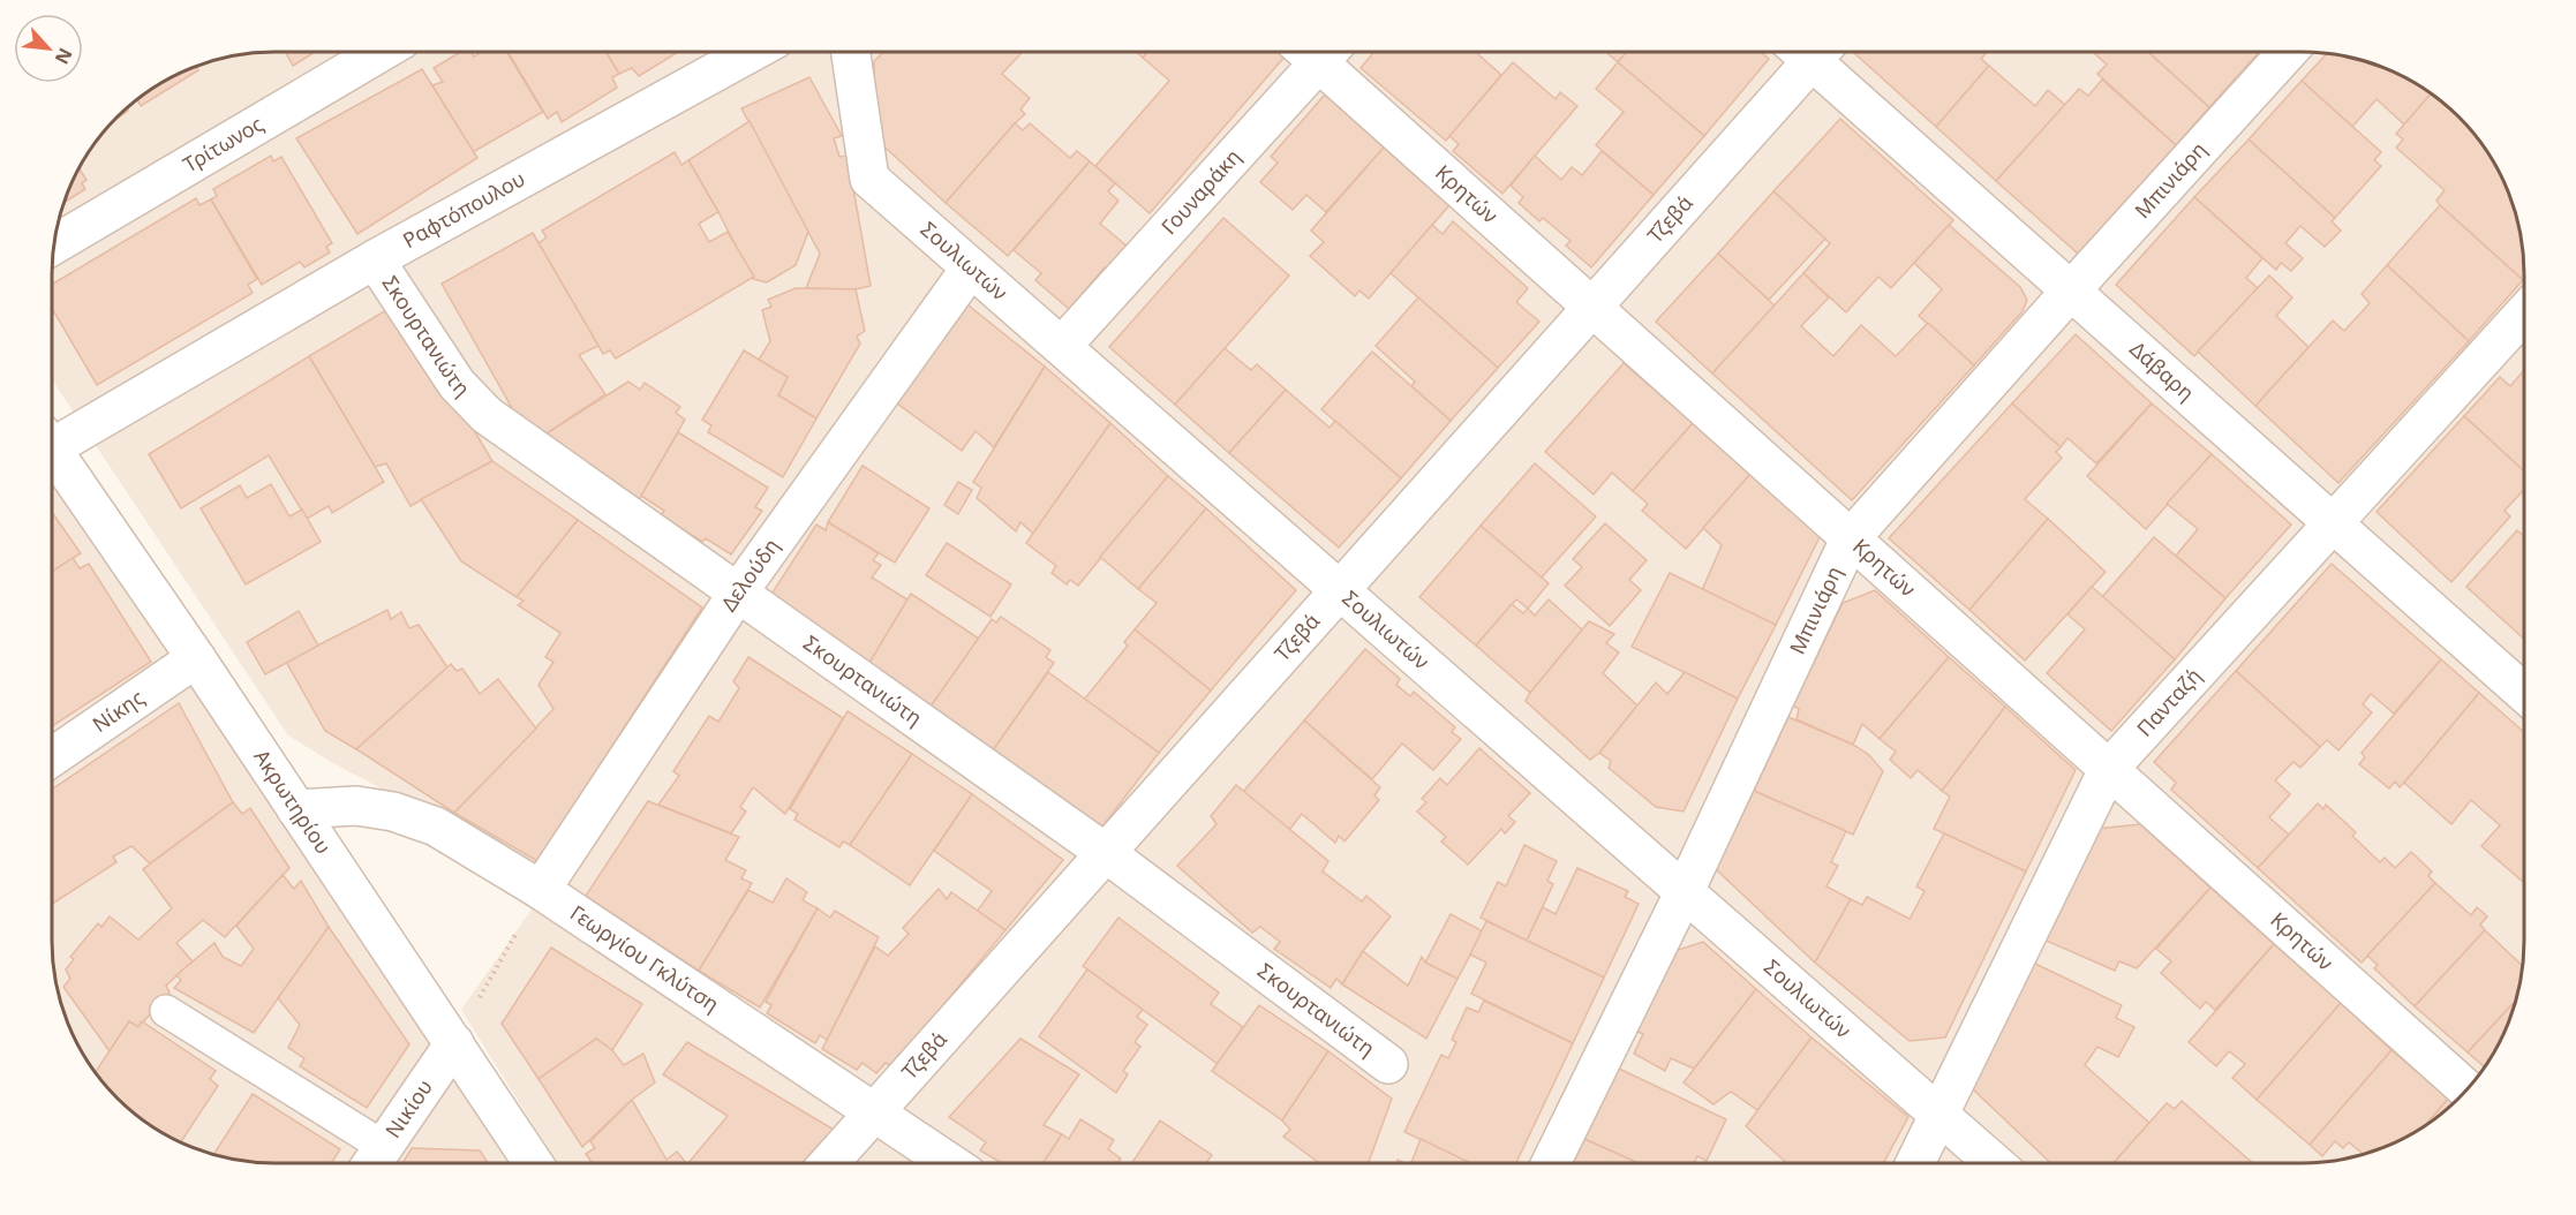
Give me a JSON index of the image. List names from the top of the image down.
{
  "streets": {
    "street": [
      "Τρίτωνος",
      "Μπινιάρη",
      "Γουναράκη",
      "Κρητών",
      "Ραφτόπουλου",
      "Τζεβά",
      "Σουλιωτών",
      "Σκουρτανιώτη",
      "Δάβαρη",
      "Δελούδη",
      "Πανταζή",
      "Νίκης",
      "Ακρωτηρίου",
      "Γεωργίου Γκλύτση",
      "Νικίου"
    ]
  },
  "crossings": [
    ["Μπινιάρη", "Κρητών"],
    ["Μπινιάρη", "Σουλιωτών"],
    ["Μπινιάρη", "Δάβαρη"],
    ["Γουναράκη", "Σουλιωτών"],
    ["Κρητών", "Τζεβά"],
    ["Κρητών", "Πανταζή"],
    ["Ραφτόπουλου", "Σκουρτανιώτη"],
    ["Τζεβά", "Σουλιωτών"],
    ["Τζεβά", "Σκουρτανιώτη"],
    ["Τζεβά", "Γεωργίου Γκλύτση"],
    ["Σουλιωτών", "Δελούδη"],
    ["Σουλιωτών", "Πανταζή"],
    ["Σκουρτανιώτη", "Δελούδη"],
    ["Δάβαρη", "Πανταζή"],
    ["Δελούδη", "Γεωργίου Γκλύτση"],
    ["Νίκης", "Ακρωτηρίου"],
    ["Ακρωτηρίου", "Γεωργίου Γκλύτση"],
    ["Ακρωτηρίου", "Νικίου"]
  ],
  "north": "bottom right"
}
